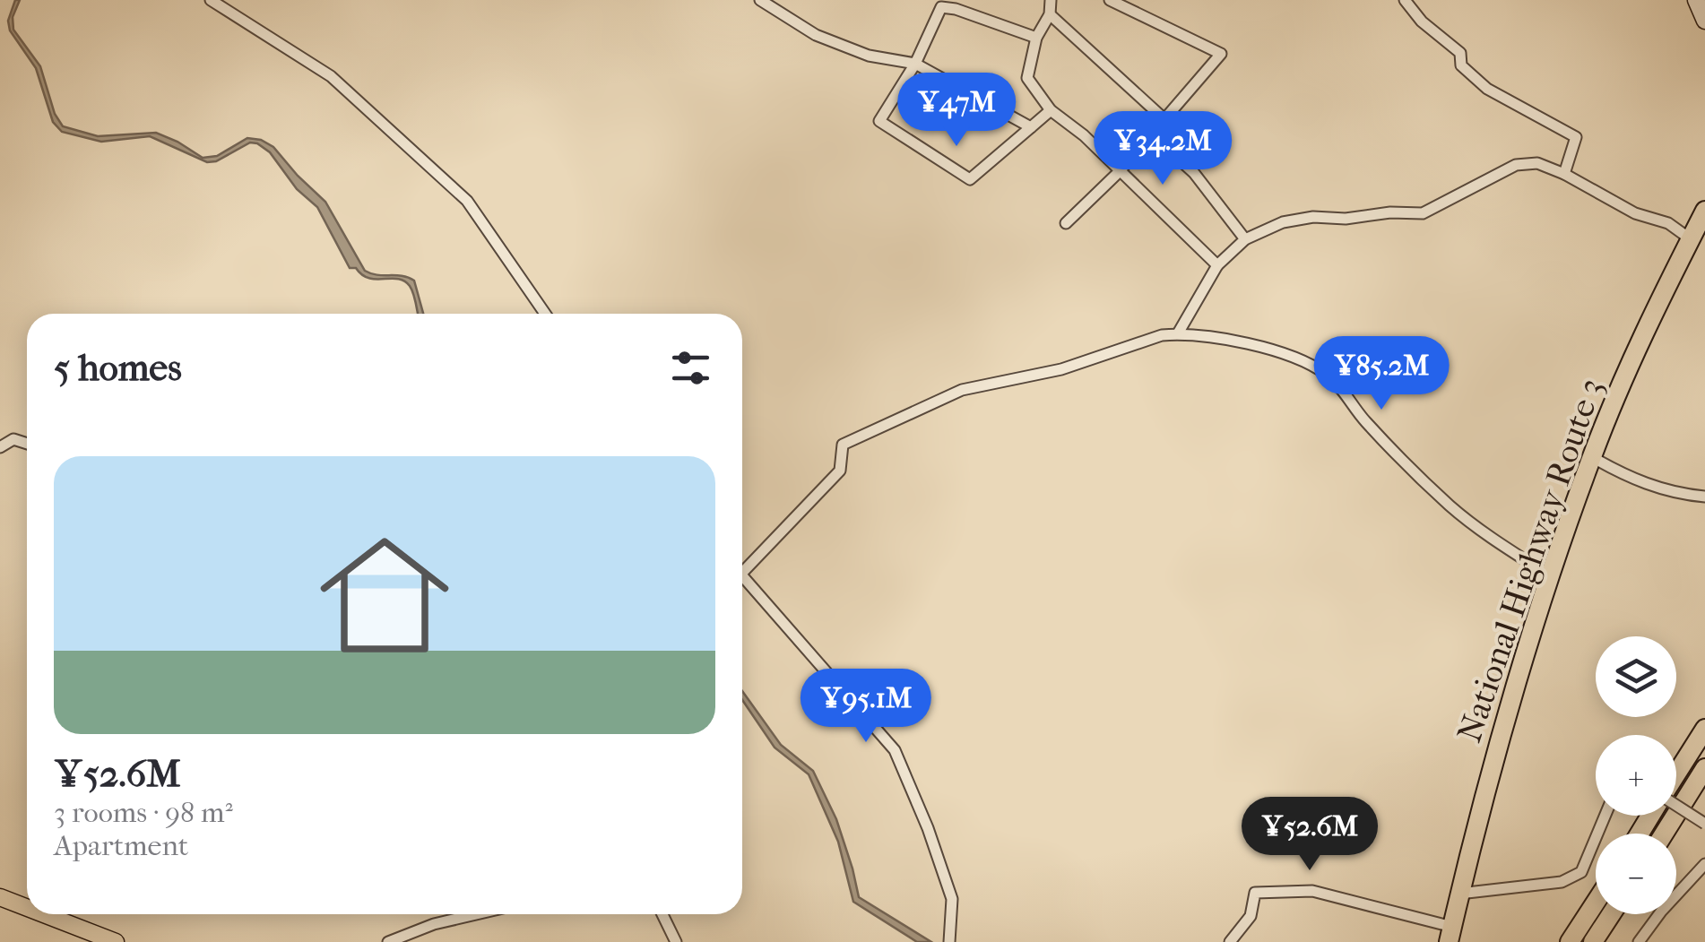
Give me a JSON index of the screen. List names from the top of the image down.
{
  "streets": {
    "highway": ["National Highway Route 3"]
  },
  "page": {
    "price": [
      "¥47M",
      "¥34.2M",
      "¥85.2M",
      "¥95.1M",
      "¥52.6M"
    ],
    "heading": "5 homes",
    "list": [
      {
        "name": "¥52.6M",
        "note": "3 rooms · 98 m² · Apartment"
      }
    ],
    "map_buttons": ["+", "−"]
  }
}
